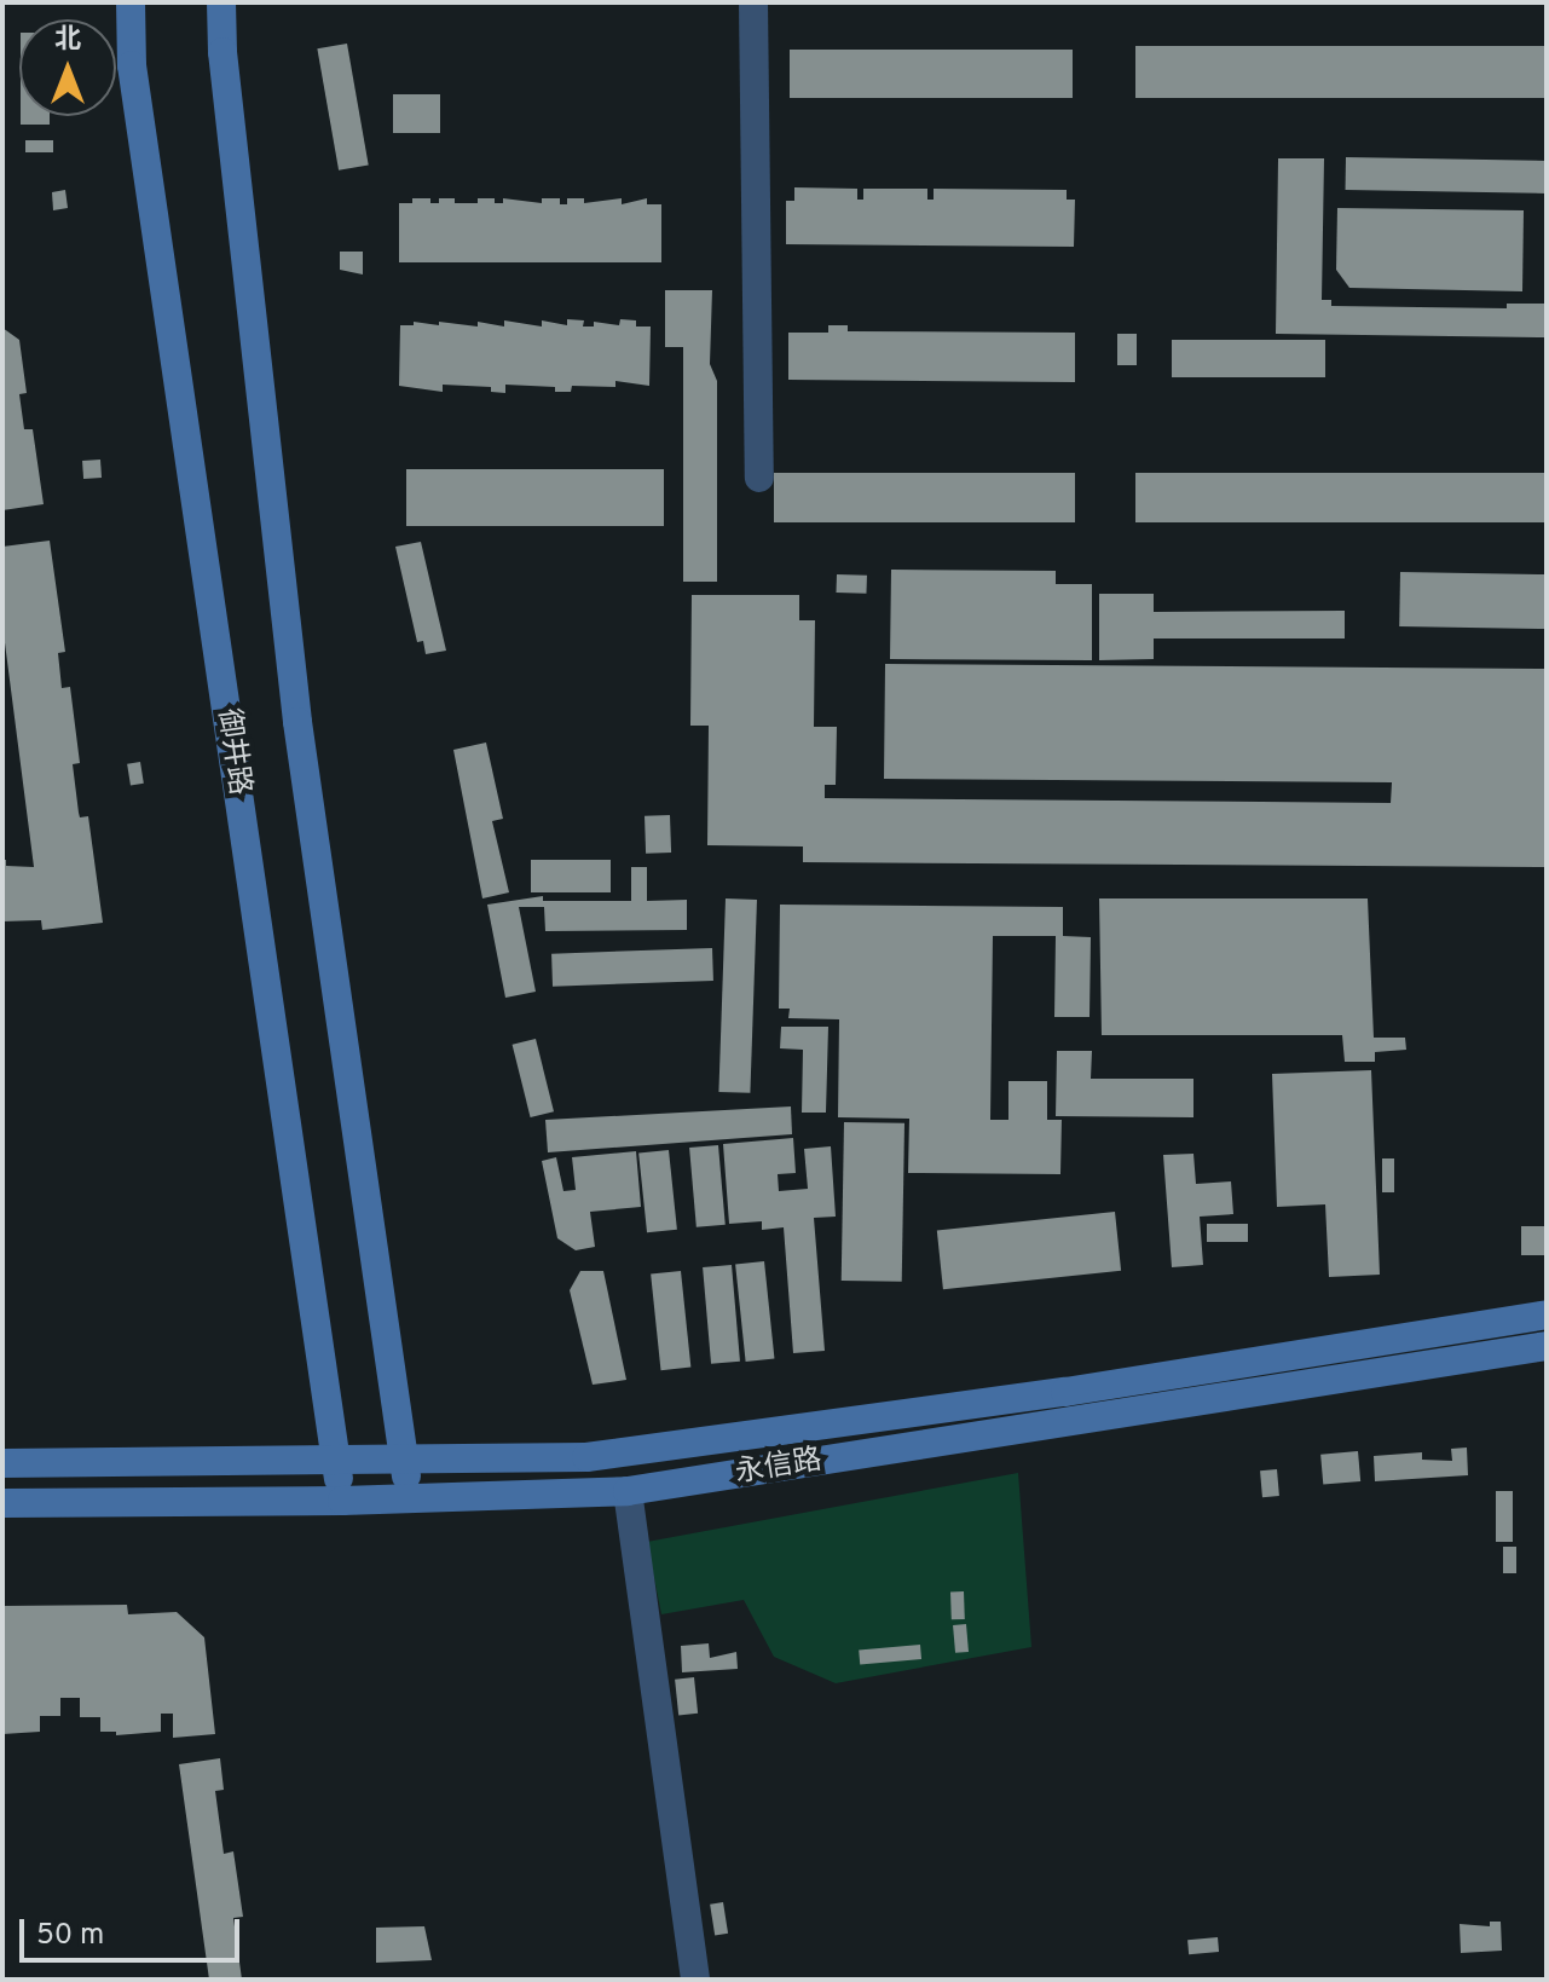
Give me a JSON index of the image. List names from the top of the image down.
{
  "streets": {
    "street": ["御井路", "永信路"]
  },
  "crossings": [
    ["御井路", "永信路"]
  ],
  "scale_bar": "50 m",
  "north": "top"
}
